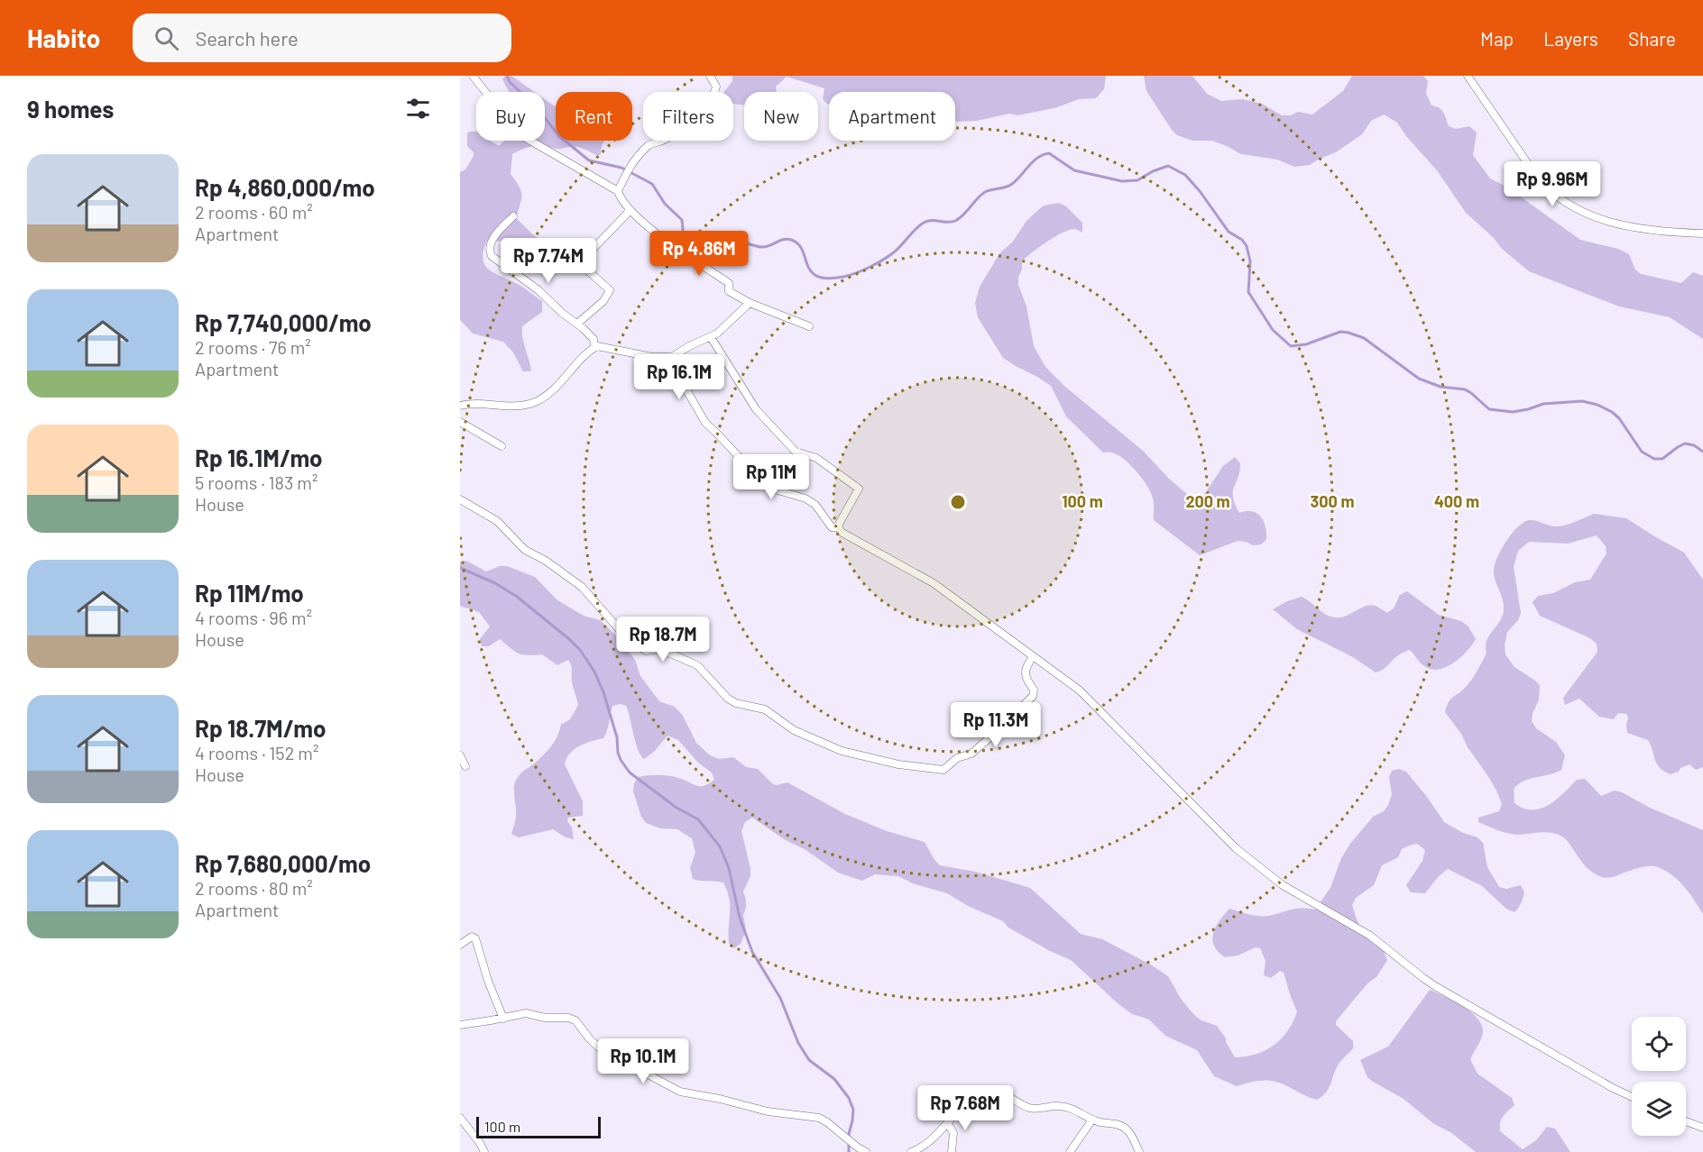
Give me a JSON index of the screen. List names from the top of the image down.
{
  "scale_bar": "100 m",
  "page": {
    "header": "Habito",
    "search": "Search here",
    "nav": ["Map", "Layers", "Share"],
    "heading": "9 homes",
    "chip": [
      "Buy",
      "Rent",
      "Filters",
      "New",
      "Apartment"
    ],
    "list": [
      {
        "name": "Rp 4,860,000/mo",
        "note": "2 rooms · 60 m² · Apartment"
      },
      {
        "name": "Rp 7,740,000/mo",
        "note": "2 rooms · 76 m² · Apartment"
      },
      {
        "name": "Rp 16.1M/mo",
        "note": "5 rooms · 183 m² · House"
      },
      {
        "name": "Rp 11M/mo",
        "note": "4 rooms · 96 m² · House"
      },
      {
        "name": "Rp 18.7M/mo",
        "note": "4 rooms · 152 m² · House"
      },
      {
        "name": "Rp 7,680,000/mo",
        "note": "2 rooms · 80 m² · Apartment"
      }
    ],
    "price": [
      "Rp 9.96M",
      "Rp 4.86M",
      "Rp 7.74M",
      "Rp 16.1M",
      "Rp 11M",
      "Rp 18.7M",
      "Rp 11.3M",
      "Rp 10.1M",
      "Rp 7.68M"
    ],
    "scale": "100 m"
  },
  "rings": [
    "100 m",
    "200 m",
    "300 m",
    "400 m"
  ]
}
